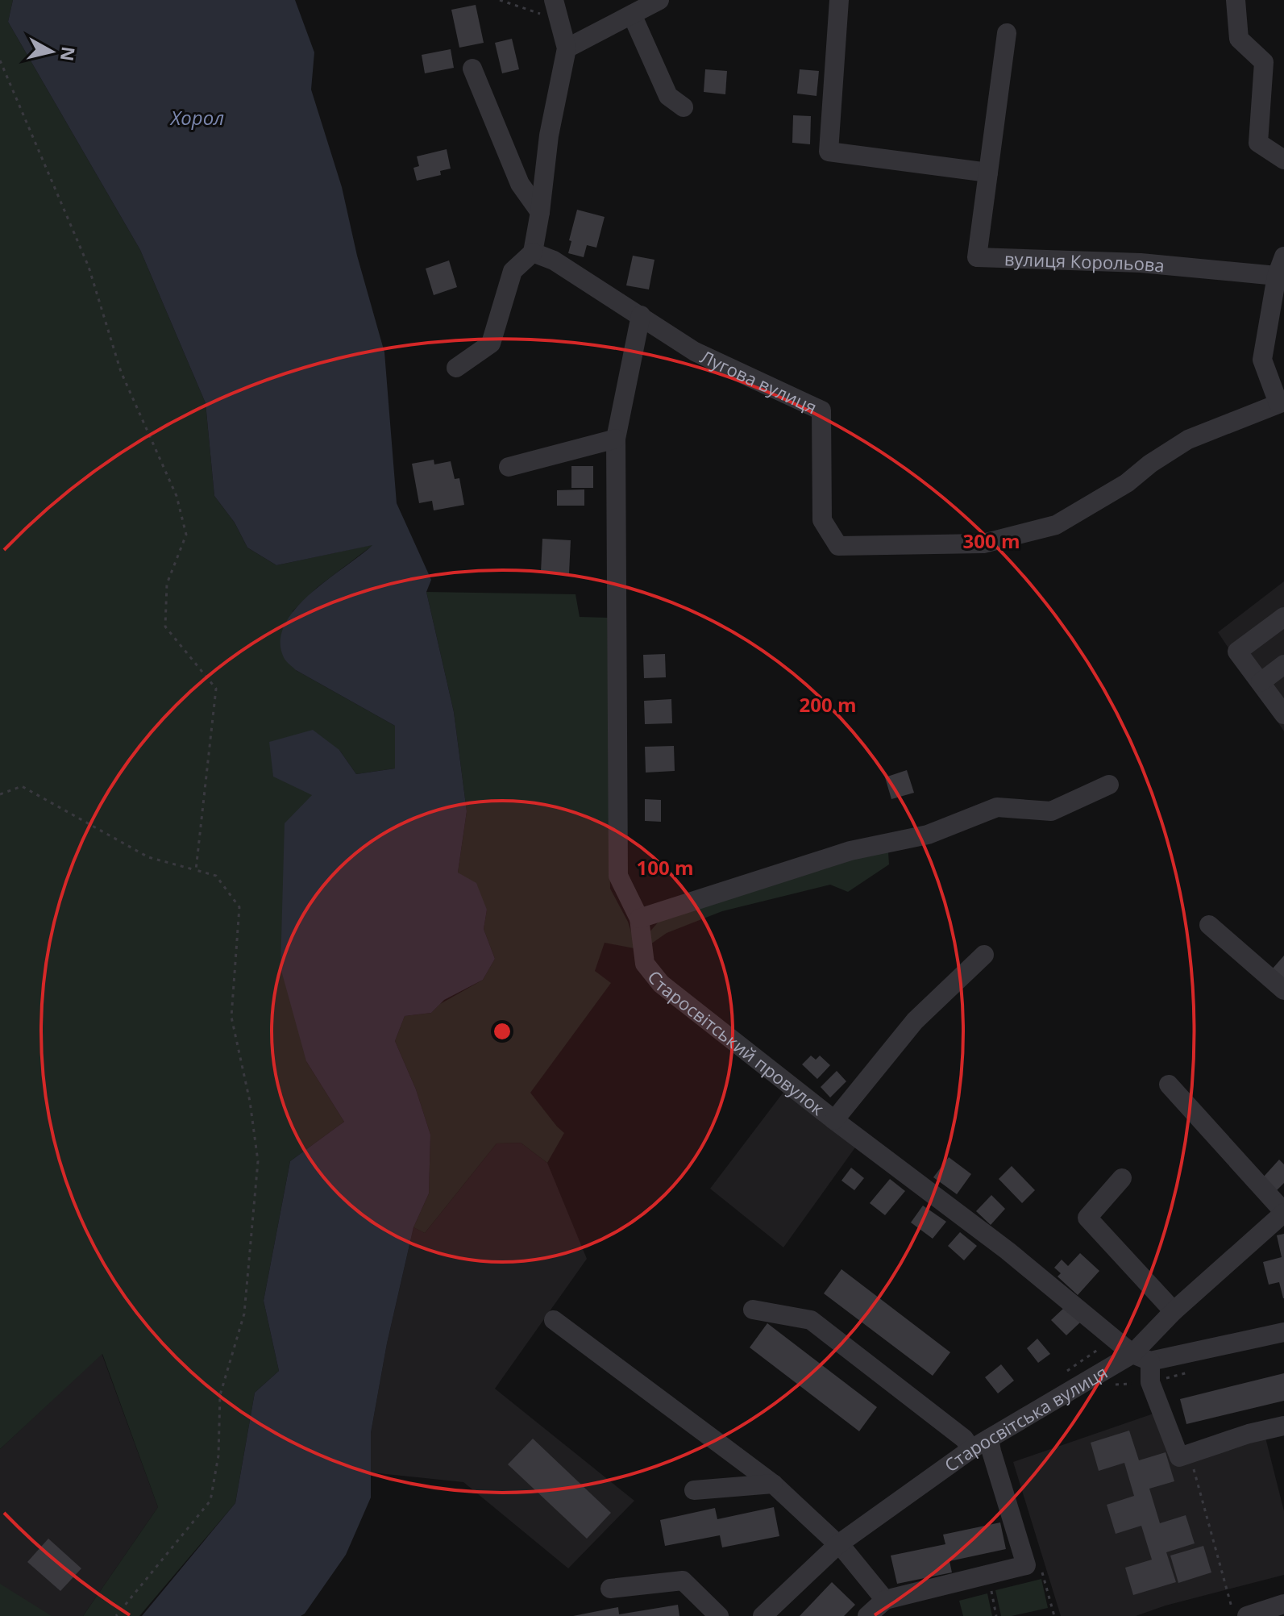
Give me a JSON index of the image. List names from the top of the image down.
{
  "streets": {
    "street": [
      "вулиця Корольова",
      "Лугова вулиця",
      "Старосвітський провулок",
      "Старосвітська вулиця"
    ]
  },
  "crossings": [
    ["Лугова вулиця", "Старосвітський провулок"],
    ["Старосвітський провулок", "Старосвітська вулиця"]
  ],
  "water": ["Хорол"],
  "north": "right",
  "rings": ["300 m", "200 m", "100 m"]
}
